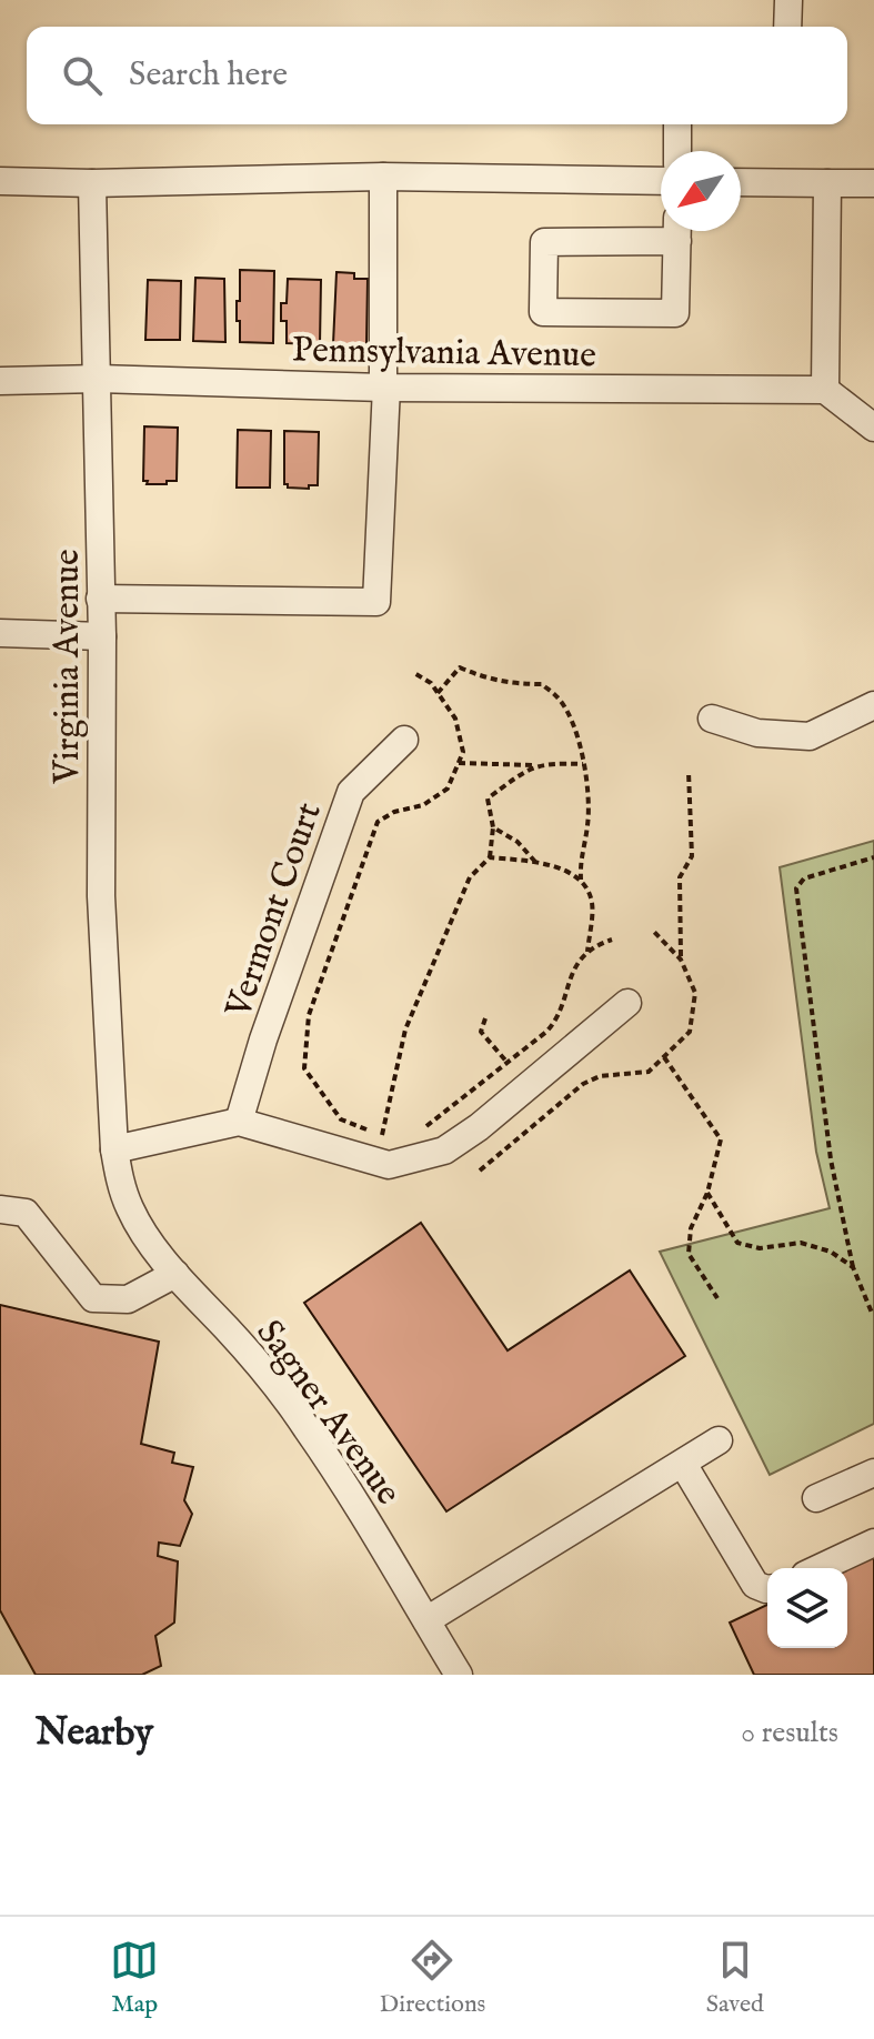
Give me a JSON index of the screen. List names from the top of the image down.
{
  "streets": {
    "street": [
      "Pennsylvania Avenue",
      "Virginia Avenue",
      "Vermont Court",
      "Sagner Avenue"
    ]
  },
  "crossings": [
    ["Pennsylvania Avenue", "Virginia Avenue"],
    ["Virginia Avenue", "Sagner Avenue"]
  ],
  "north": "bottom left",
  "page": {
    "search": "Search here",
    "heading": ["Nearby", "0 results"],
    "nav": ["Map", "Directions", "Saved"]
  }
}
